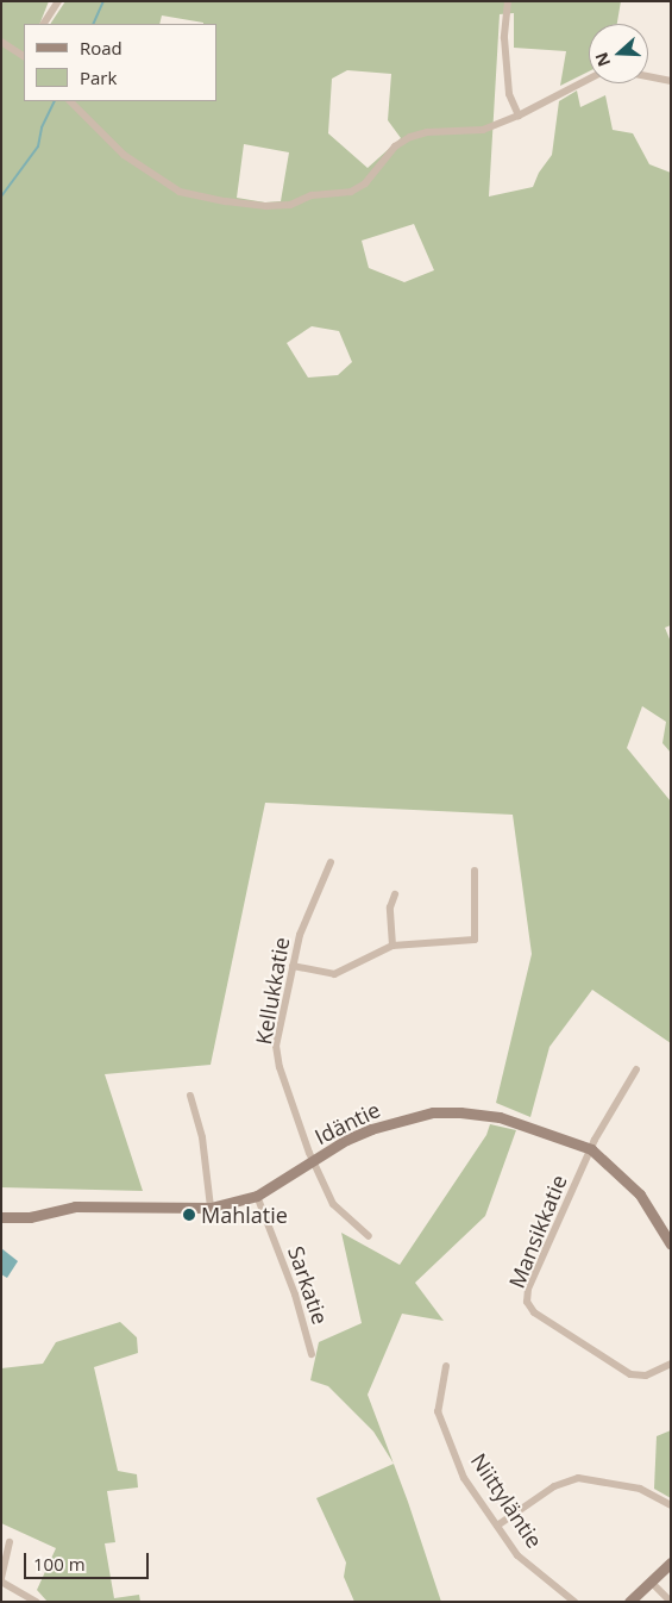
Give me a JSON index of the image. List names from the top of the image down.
{
  "streets": {
    "street": [
      "Kellukkatie",
      "Idäntie",
      "Mansikkatie",
      "Sarkatie",
      "Niittyläntie"
    ]
  },
  "crossings": [
    ["Kellukkatie", "Idäntie"],
    ["Idäntie", "Mansikkatie"],
    ["Idäntie", "Sarkatie"]
  ],
  "places": ["Mahlatie"],
  "legend": ["Road", "Park"],
  "scale_bar": "100 m",
  "north": "left"
}
